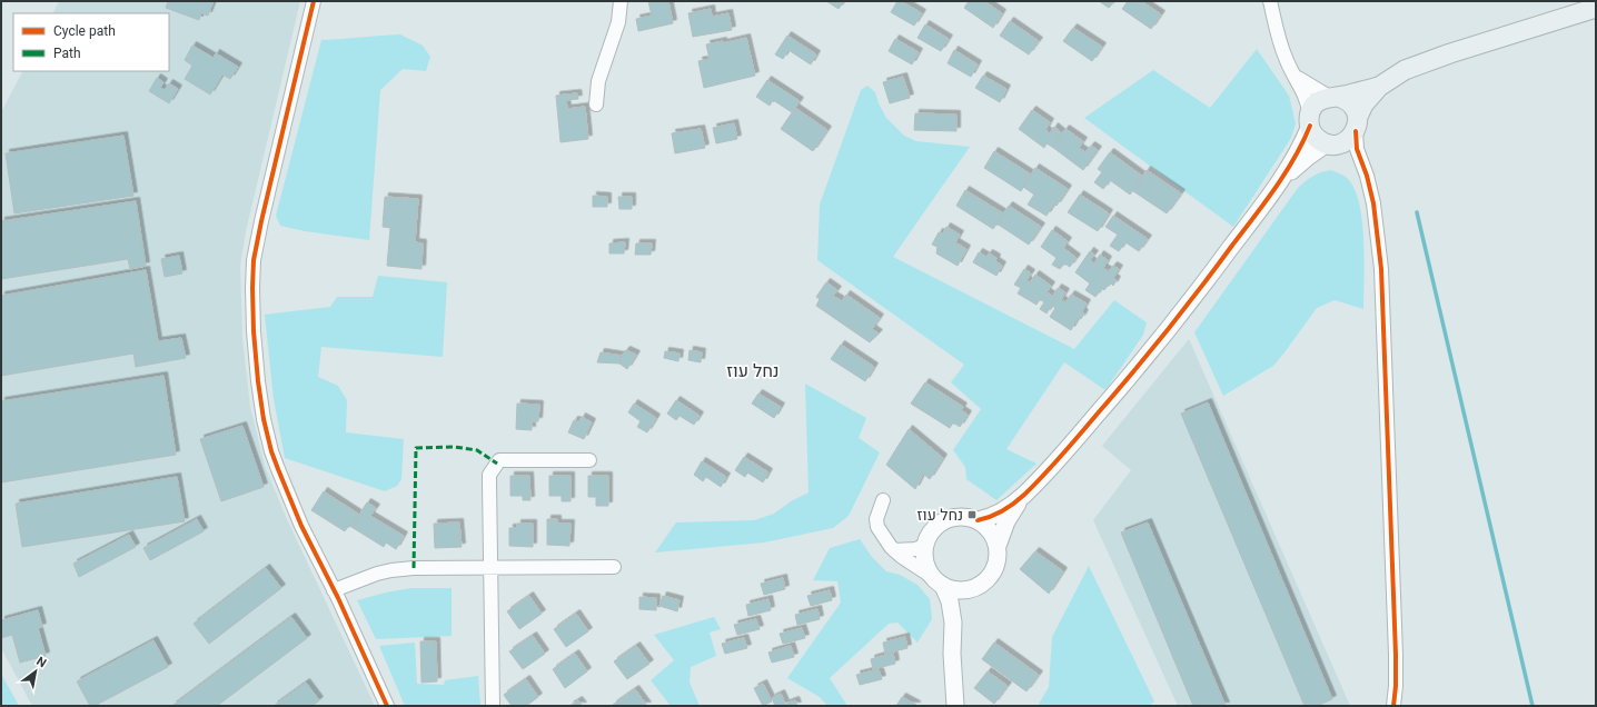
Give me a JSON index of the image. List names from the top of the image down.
{
  "districts": ["נחל עוז"],
  "places": {
    "transit": ["נחל עוז"]
  },
  "legend": ["Cycle path", "Path"],
  "north": "top right"
}
